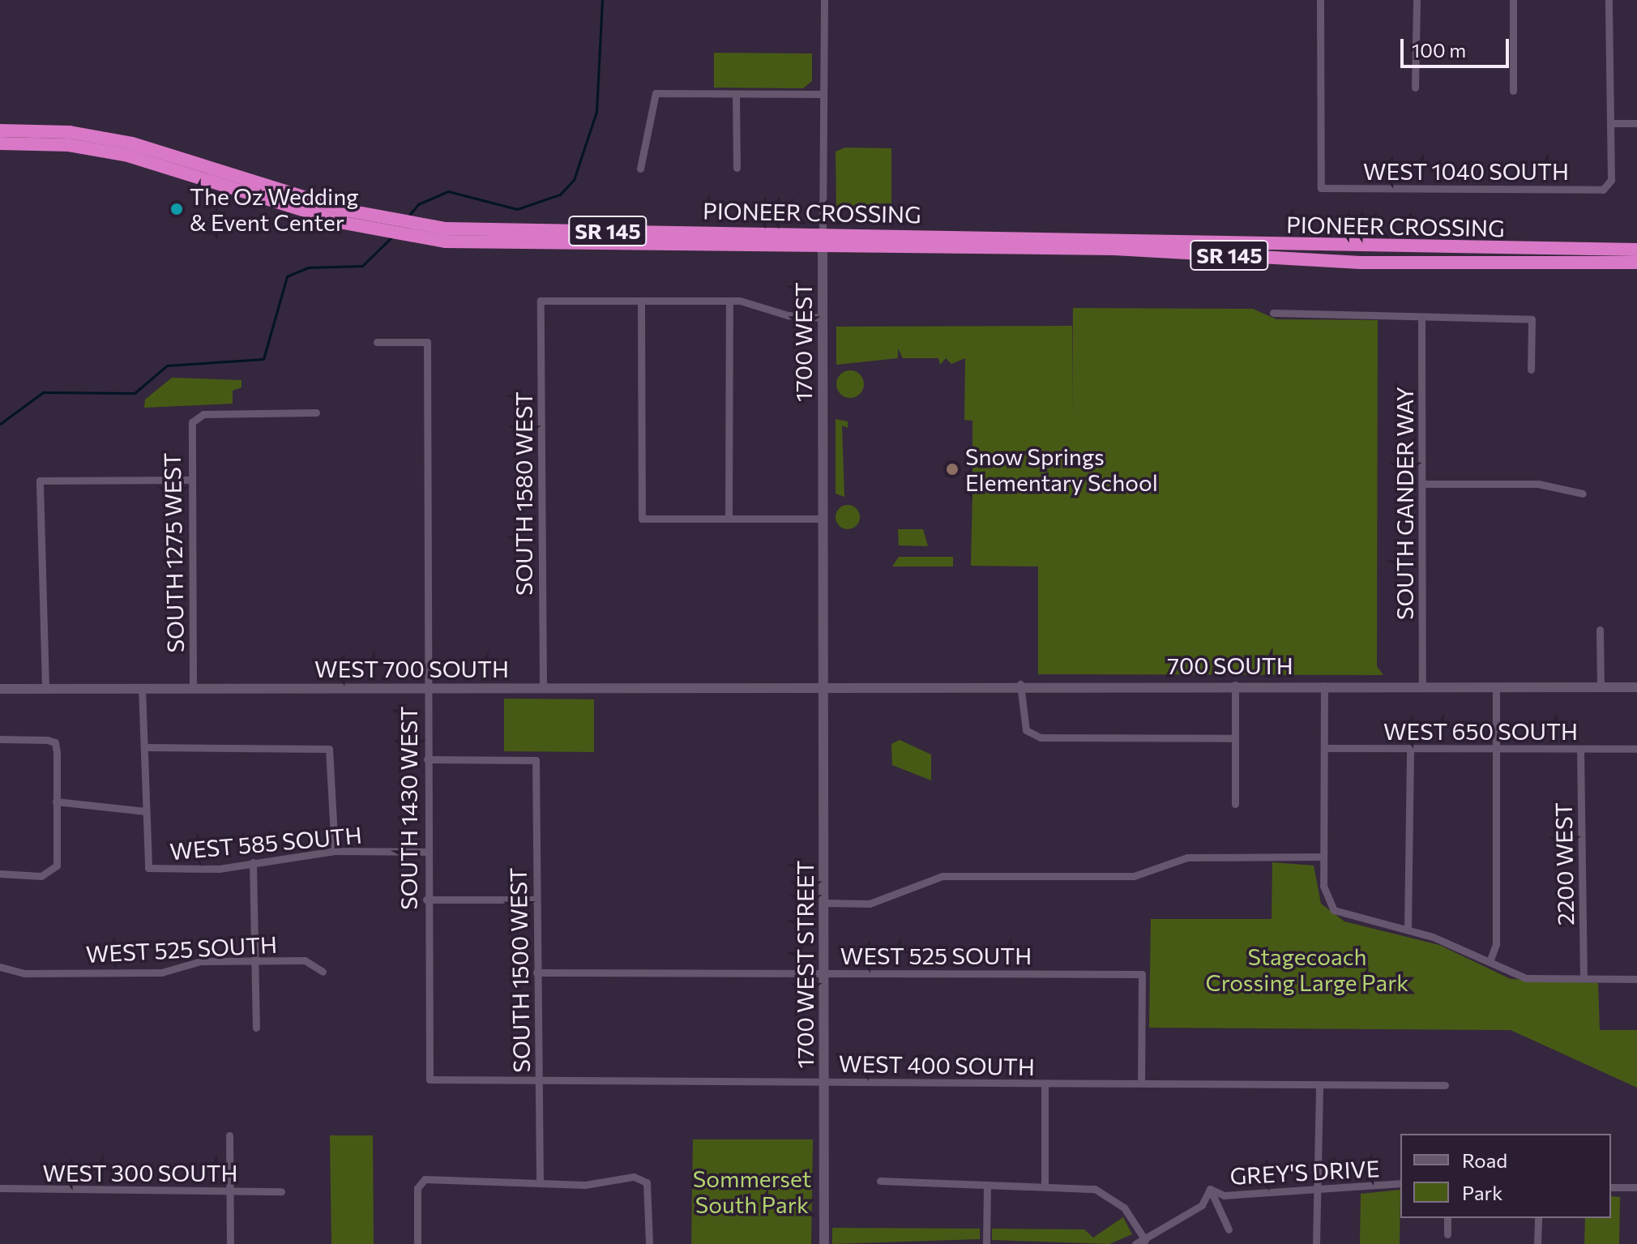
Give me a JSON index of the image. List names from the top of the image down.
{
  "streets": {
    "highway": ["PIONEER CROSSING", "SR 145"],
    "street": [
      "WEST 1040 SOUTH",
      "1700 WEST",
      "SOUTH 1580 WEST",
      "SOUTH GANDER WAY",
      "SOUTH 1275 WEST",
      "700 SOUTH",
      "WEST 700 SOUTH",
      "WEST 650 SOUTH",
      "SOUTH 1430 WEST",
      "WEST 585 SOUTH",
      "2200 WEST",
      "WEST 525 SOUTH",
      "1700 WEST STREET",
      "SOUTH 1500 WEST",
      "WEST 400 SOUTH",
      "GREY'S DRIVE",
      "WEST 300 SOUTH"
    ]
  },
  "crossings": [
    ["PIONEER CROSSING", "1700 WEST"],
    ["1700 WEST", "700 SOUTH"],
    ["1700 WEST", "WEST 700 SOUTH"],
    ["1700 WEST", "1700 WEST STREET"],
    ["SOUTH 1580 WEST", "WEST 700 SOUTH"],
    ["SOUTH GANDER WAY", "700 SOUTH"],
    ["SOUTH 1275 WEST", "WEST 700 SOUTH"],
    ["700 SOUTH", "WEST 700 SOUTH"],
    ["700 SOUTH", "1700 WEST STREET"],
    ["WEST 700 SOUTH", "SOUTH 1430 WEST"],
    ["WEST 700 SOUTH", "1700 WEST STREET"],
    ["WEST 650 SOUTH", "2200 WEST"],
    ["SOUTH 1430 WEST", "WEST 585 SOUTH"],
    ["SOUTH 1430 WEST", "SOUTH 1500 WEST"],
    ["SOUTH 1430 WEST", "WEST 400 SOUTH"],
    ["WEST 525 SOUTH", "1700 WEST STREET"],
    ["WEST 525 SOUTH", "SOUTH 1500 WEST"],
    ["WEST 525 SOUTH", "WEST 400 SOUTH"],
    ["1700 WEST STREET", "WEST 400 SOUTH"],
    ["SOUTH 1500 WEST", "WEST 400 SOUTH"]
  ],
  "parks": ["Stagecoach Crossing Large Park", "Sommerset South Park"],
  "places": ["The Oz Wedding & Event Center", "Snow Springs Elementary School"],
  "legend": ["Road", "Park"],
  "scale_bar": "100 m"
}
